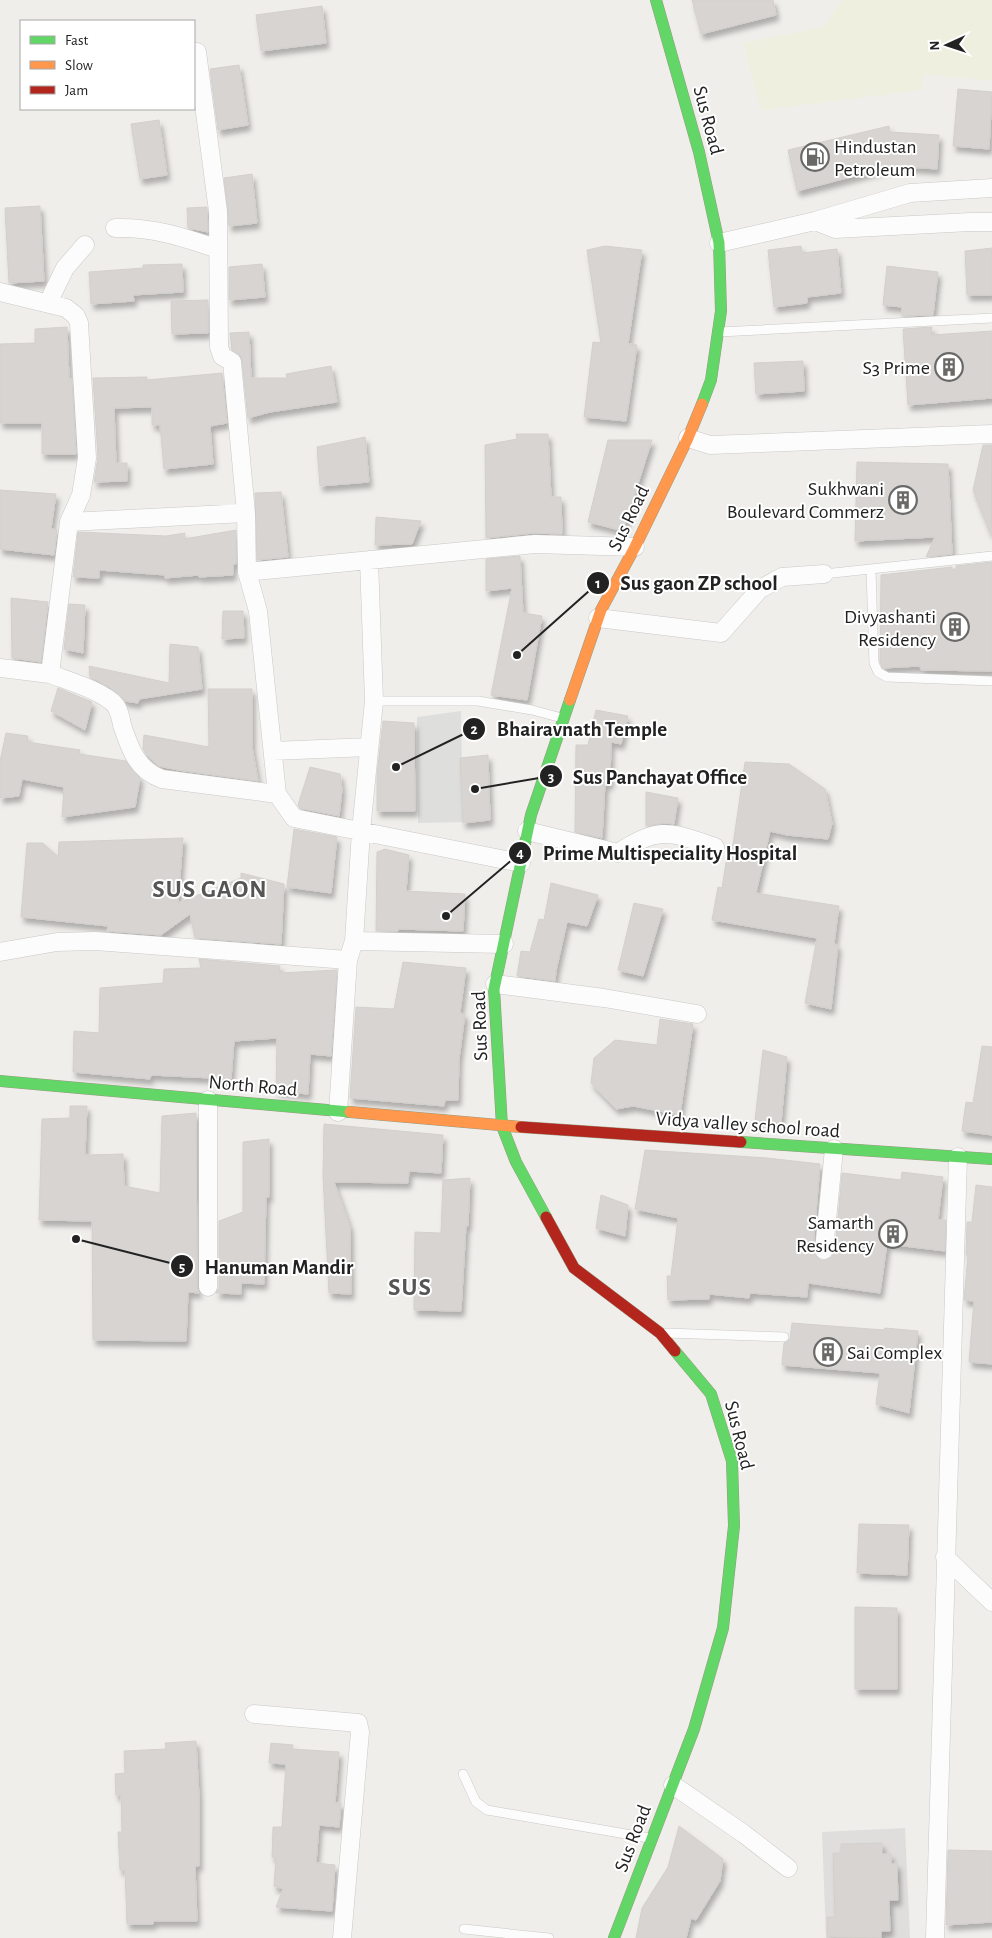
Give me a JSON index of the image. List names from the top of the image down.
{
  "streets": {
    "main road": ["Sus Road", "North Road", "Vidya valley school road"]
  },
  "crossings": [
    ["Sus Road", "North Road"],
    ["Sus Road", "Vidya valley school road"],
    ["North Road", "Vidya valley school road"]
  ],
  "districts": ["SUS GAON", "SUS"],
  "places": {
    "fuel station": ["Hindustan Petroleum"],
    "building": [
      "S3 Prime",
      "Sukhwani Boulevard Commerz",
      "Divyashanti Residency",
      "Samarth Residency",
      "Sai Complex"
    ],
    "other": [
      "Sus gaon ZP school",
      "Bhairavnath Temple",
      "Sus Panchayat Office",
      "Prime Multispeciality Hospital",
      "Hanuman Mandir"
    ]
  },
  "legend": ["Fast", "Slow", "Jam"],
  "north": "left"
}
